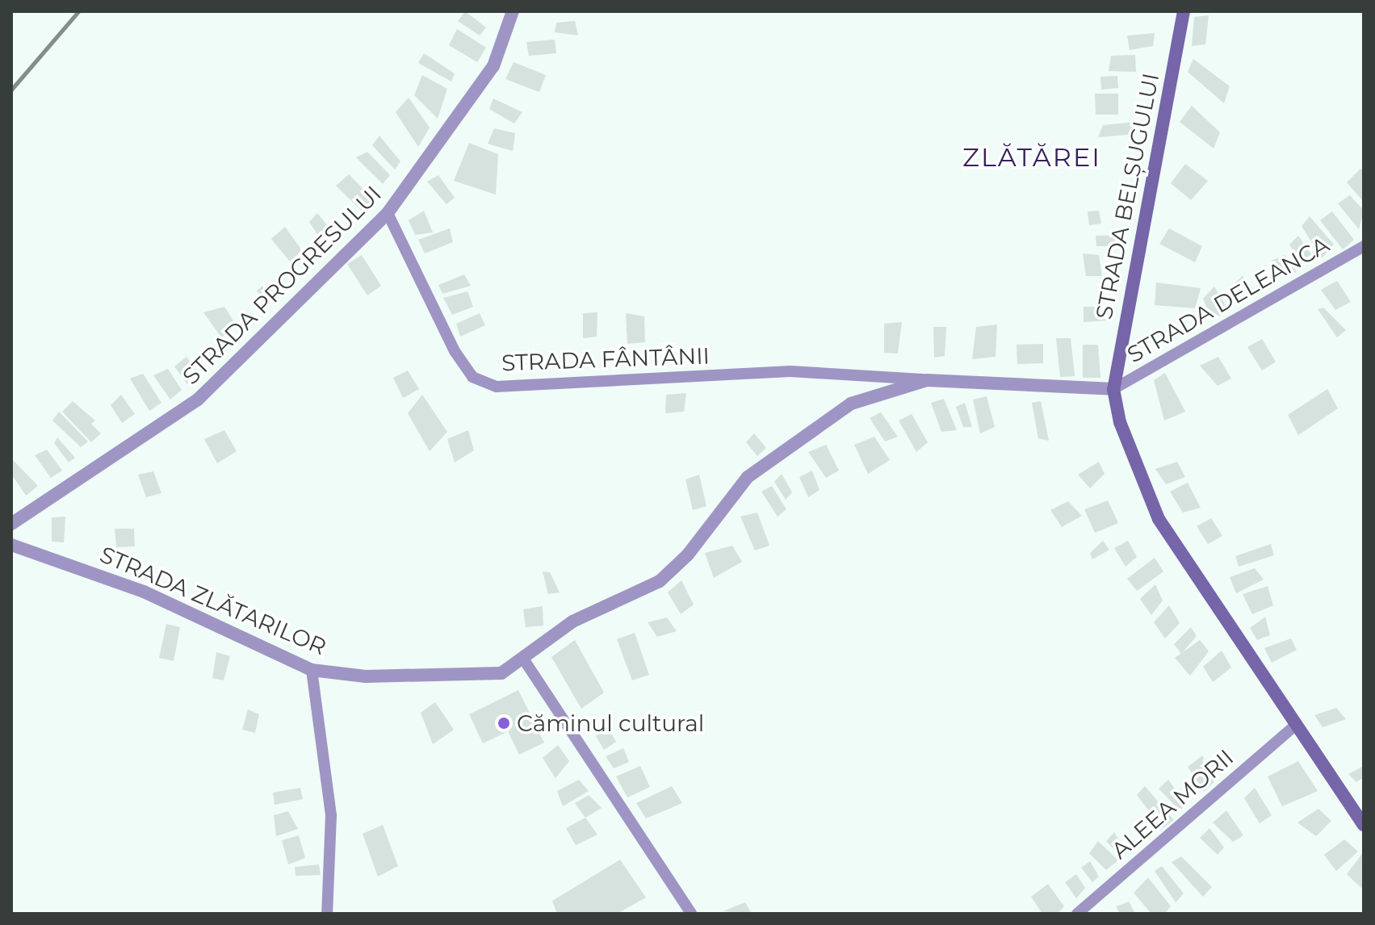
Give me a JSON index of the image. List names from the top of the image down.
{
  "streets": {
    "main road": ["STRADA BELȘUGULUI"],
    "street": [
      "STRADA PROGRESULUI",
      "STRADA DELEANCA",
      "STRADA FÂNTÂNII",
      "STRADA ZLĂTARILOR",
      "ALEEA MORII"
    ]
  },
  "crossings": [
    ["STRADA BELȘUGULUI", "STRADA DELEANCA"],
    ["STRADA BELȘUGULUI", "STRADA ZLĂTARILOR"],
    ["STRADA PROGRESULUI", "STRADA FÂNTÂNII"],
    ["STRADA DELEANCA", "STRADA ZLĂTARILOR"],
    ["STRADA FÂNTÂNII", "STRADA ZLĂTARILOR"]
  ],
  "districts": ["ZLĂTĂREI"],
  "places": ["Căminul cultural"]
}
